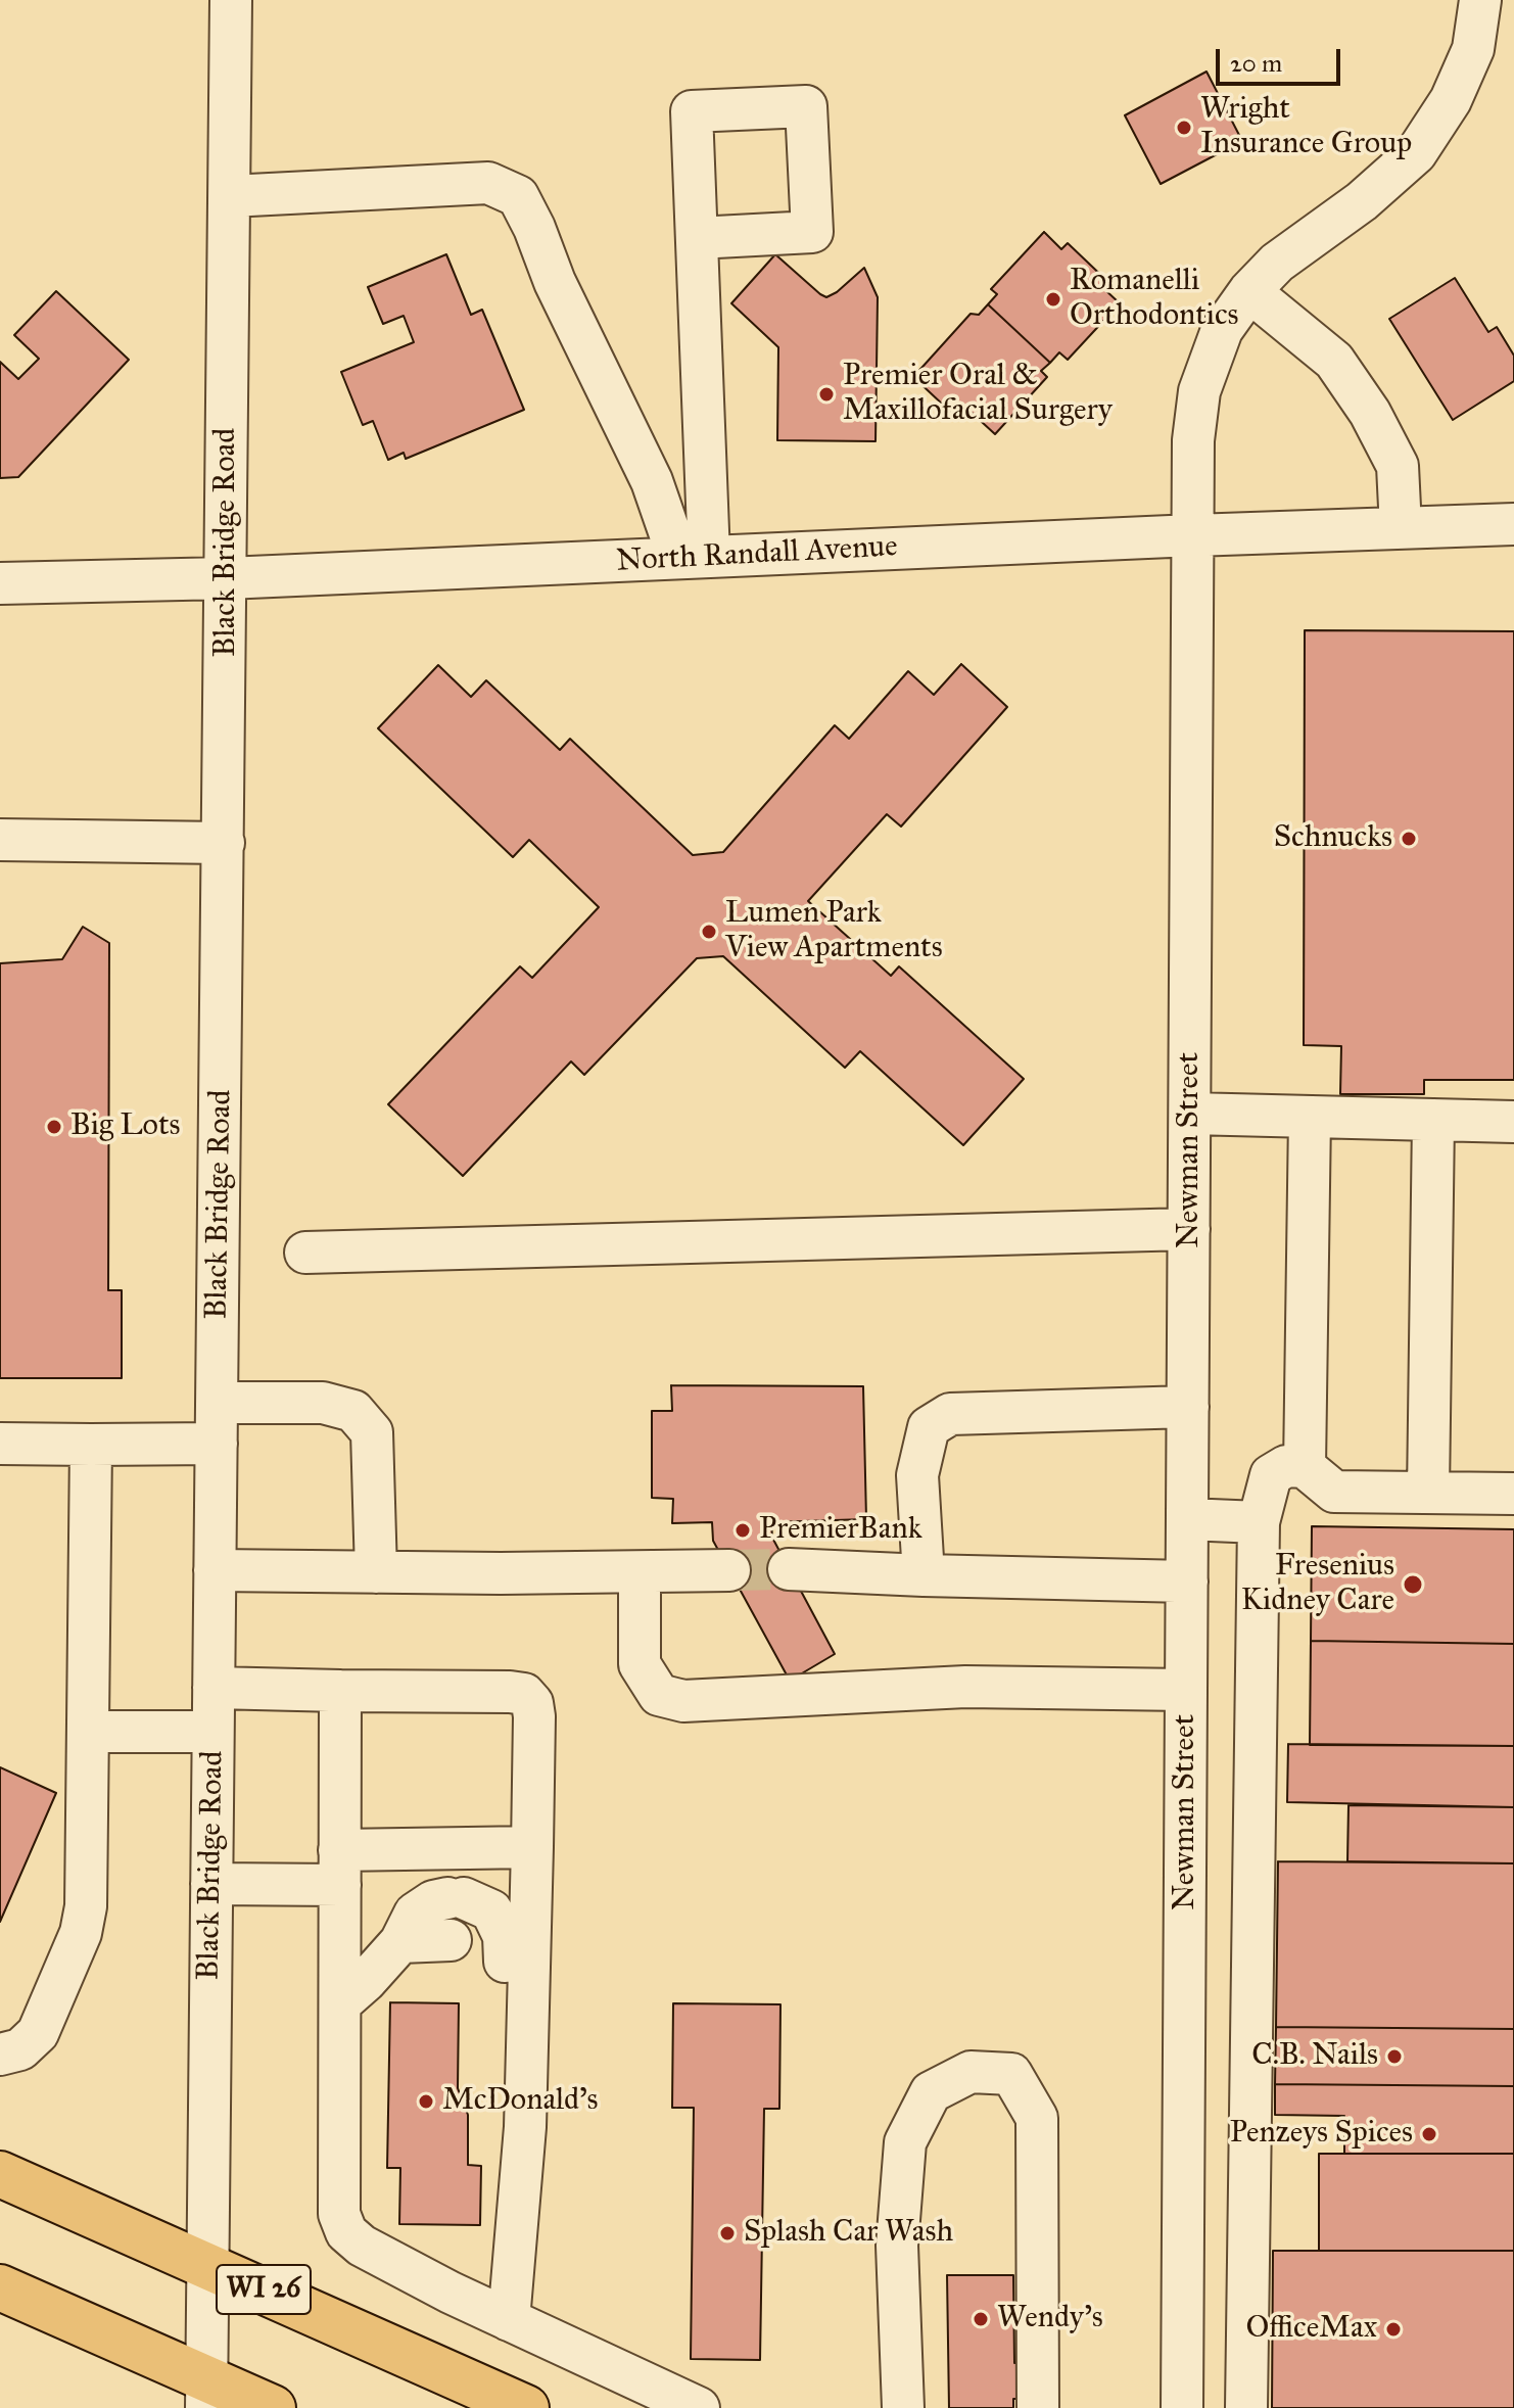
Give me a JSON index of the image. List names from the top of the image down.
{
  "streets": {
    "main road": ["WI 26"],
    "street": ["Black Bridge Road", "North Randall Avenue", "Newman Street"]
  },
  "crossings": [
    ["Black Bridge Road", "North Randall Avenue"],
    ["Black Bridge Road", "WI 26"],
    ["North Randall Avenue", "Newman Street"]
  ],
  "places": [
    "Wright Insurance Group",
    "Romanelli Orthodontics",
    "Premier Oral & Maxillofacial Surgery",
    "Schnucks",
    "Lumen Park View Apartments",
    "Big Lots",
    "PremierBank",
    "Fresenius Kidney Care",
    "C.B. Nails",
    "McDonald's",
    "Penzeys Spices",
    "Splash Car Wash",
    "Wendy's",
    "OfficeMax"
  ],
  "scale_bar": "20 m"
}
